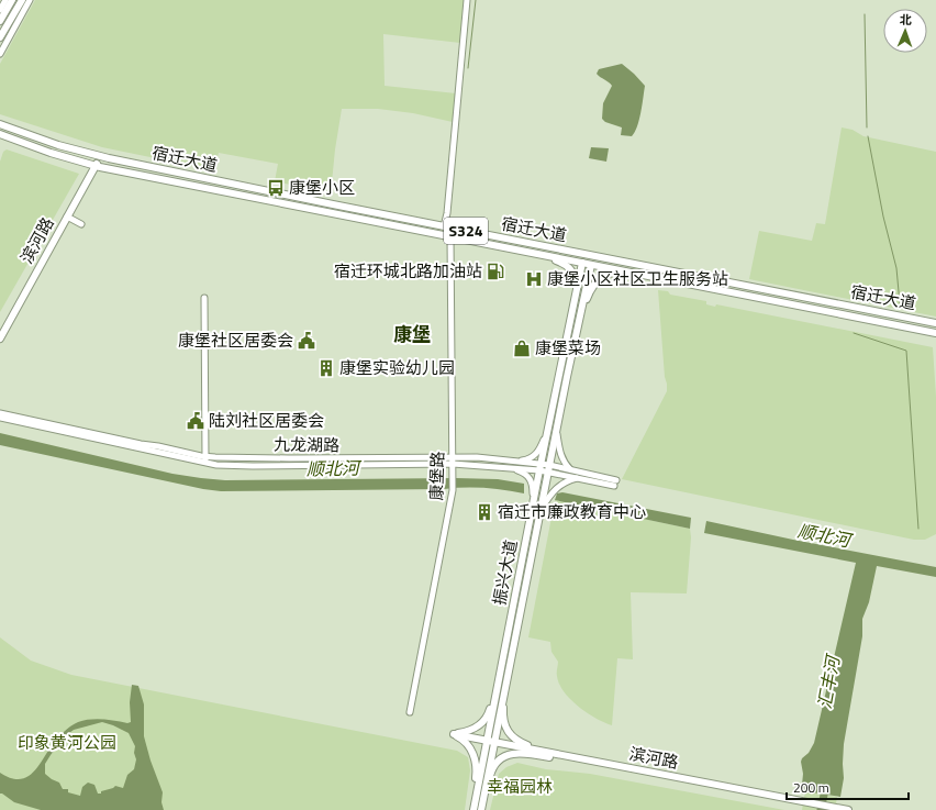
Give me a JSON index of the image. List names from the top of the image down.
{
  "streets": {
    "main road": [
      "宿迁大道",
      "S324",
      "滨河路",
      "振兴大道"
    ],
    "street": ["九龙湖路", "康堡路"]
  },
  "crossings": [
    ["宿迁大道", "滨河路"],
    ["宿迁大道", "康堡路"],
    ["宿迁大道", "振兴大道"],
    ["滨河路", "振兴大道"],
    ["九龙湖路", "康堡路"],
    ["九龙湖路", "振兴大道"]
  ],
  "districts": ["康堡"],
  "water": ["顺北河", "汇丰河"],
  "parks": ["印象黄河公园", "幸福园林"],
  "places": {
    "bus stop": ["康堡小区"],
    "fuel station": ["宿迁环城北路加油站"],
    "hospital": ["康堡小区社区卫生服务站"],
    "public building": ["康堡社区居委会", "陆刘社区居委会"],
    "shop": ["康堡菜场"],
    "building": ["康堡实验幼儿园", "宿迁市廉政教育中心"]
  },
  "scale_bar": "200 m",
  "north": "top"
}
